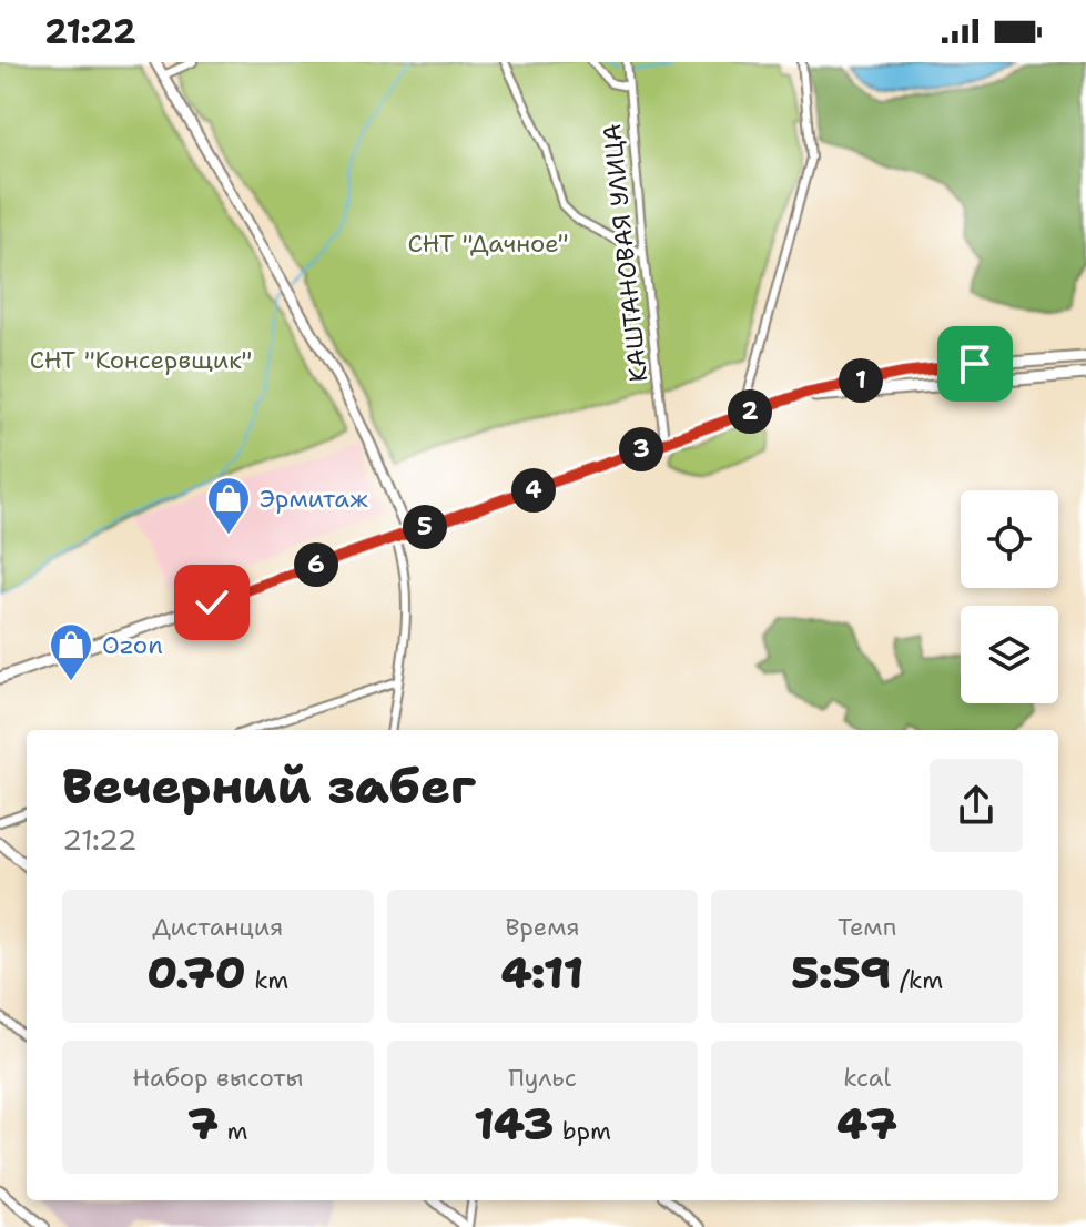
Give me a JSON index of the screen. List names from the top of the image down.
{
  "streets": {
    "street": ["КАШТАНОВАЯ УЛИЦА"]
  },
  "parks": ["СНТ \"Дачное\"", "СНТ \"Консервщик\""],
  "places": {
    "shop": ["Эрмитаж", "Ozon"]
  },
  "page": {
    "status": "21:22",
    "pins": [
      "1",
      "2",
      "3",
      "4",
      "5",
      "6"
    ],
    "heading": ["Вечерний забег", "21:22"],
    "stats": [
      ["Дистанция", "0.70 km"],
      ["Время", "4:11"],
      ["Темп", "5:59 /km"],
      ["Набор высоты", "7 m"],
      ["Пульс", "143 bpm"],
      ["kcal", "47"]
    ]
  }
}
